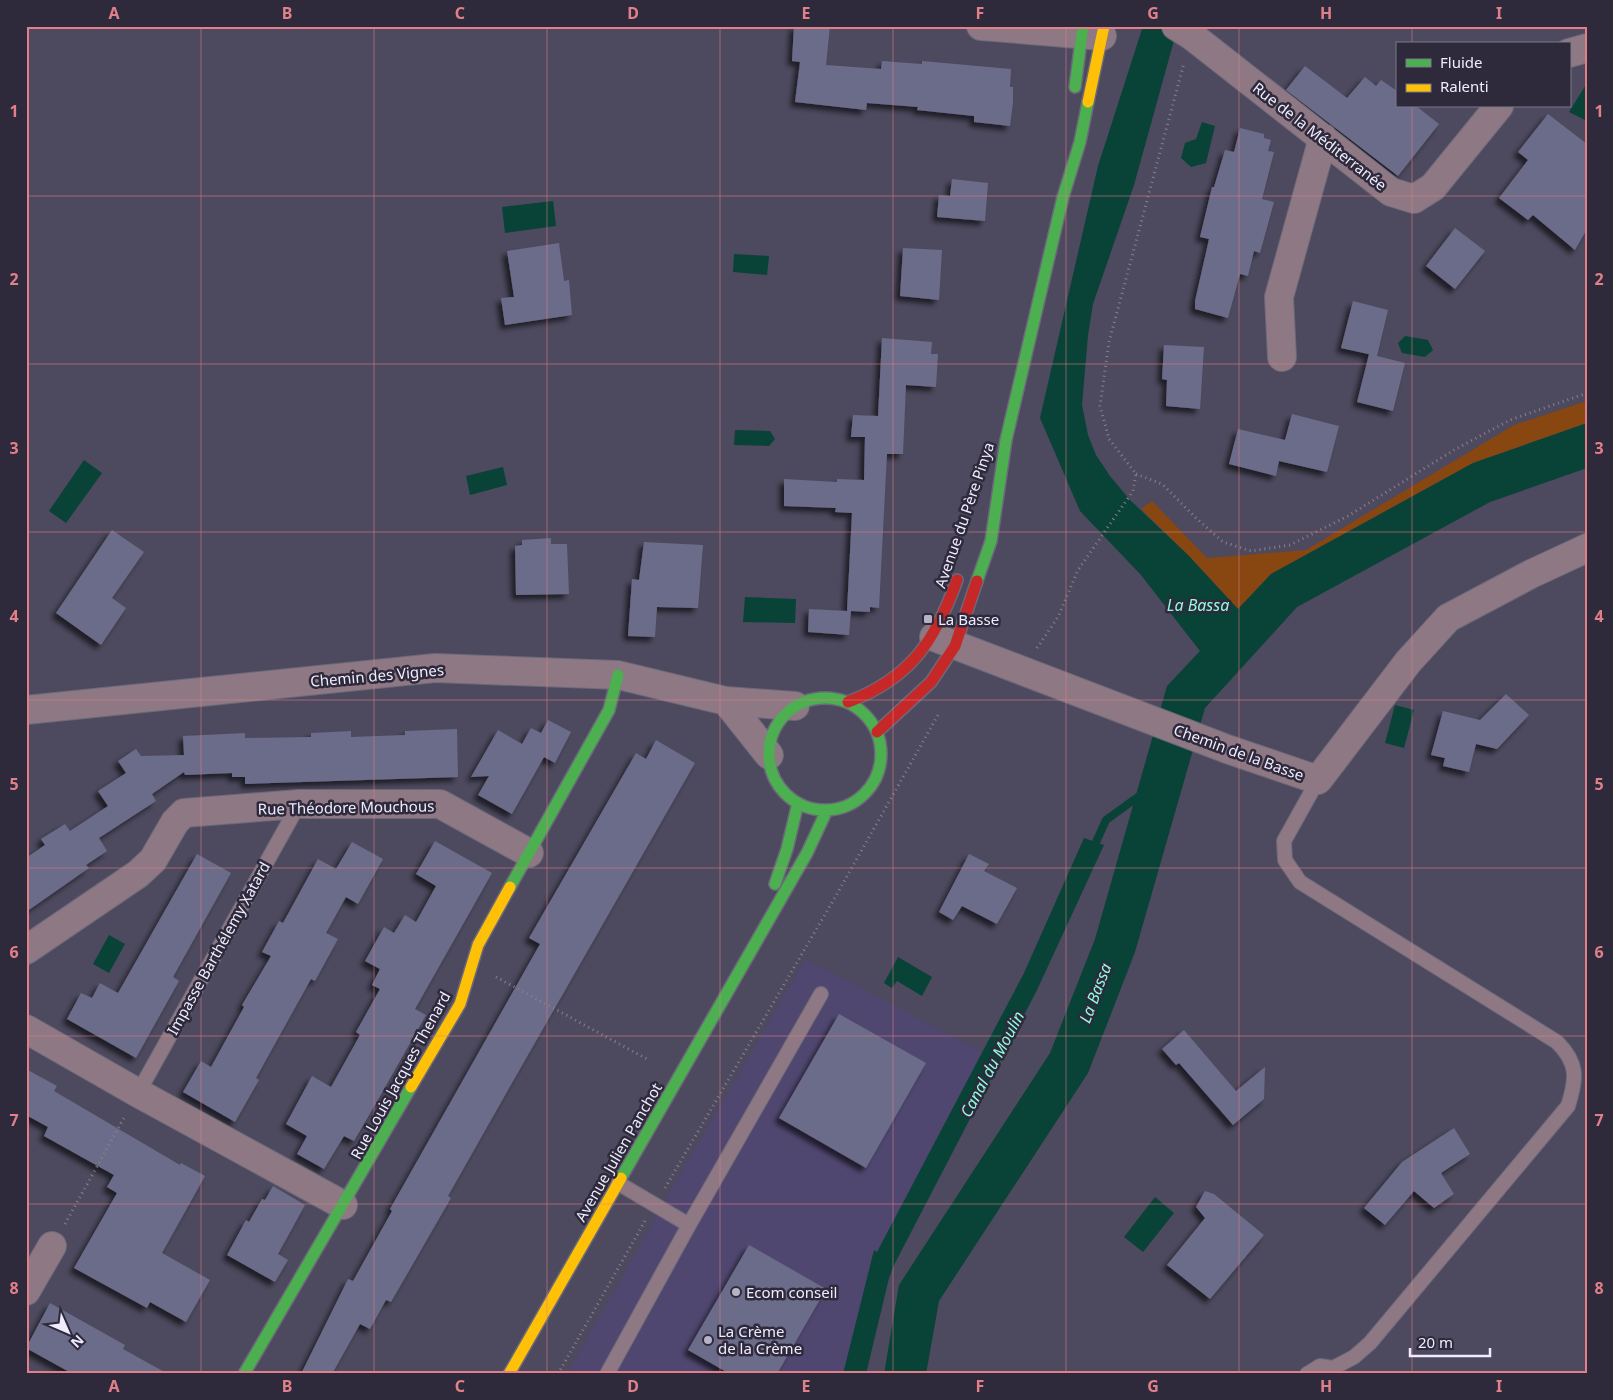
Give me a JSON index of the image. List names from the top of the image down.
{
  "streets": {
    "main road": ["Avenue du Père Pinya", "Rue Louis Jacques Thenard", "Avenue Julien Panchot"],
    "street": [
      "Rue de la Méditerranée",
      "Chemin des Vignes",
      "Chemin de la Basse",
      "Rue Théodore Mouchous"
    ],
    "lane": ["Impasse Barthélemy Xatard"]
  },
  "crossings": [
    ["Avenue du Père Pinya", "Chemin des Vignes"],
    ["Avenue du Père Pinya", "Chemin de la Basse"],
    ["Avenue du Père Pinya", "Avenue Julien Panchot"],
    ["Chemin des Vignes", "Rue Louis Jacques Thenard"],
    ["Chemin des Vignes", "Avenue Julien Panchot"],
    ["Rue Théodore Mouchous", "Impasse Barthélemy Xatard"],
    ["Rue Théodore Mouchous", "Rue Louis Jacques Thenard"]
  ],
  "water": ["La Bassa", "Canal du Moulin"],
  "places": {
    "transit": ["La Basse"],
    "other": ["Ecom conseil", "La Crème de la Crème"]
  },
  "legend": ["Fluide", "Ralenti"],
  "scale_bar": "20 m",
  "north": "bottom right",
  "grid": {
    "columns": [
      "A",
      "B",
      "C",
      "D",
      "E",
      "F",
      "G",
      "H",
      "I"
    ],
    "rows": [
      "1",
      "2",
      "3",
      "4",
      "5",
      "6",
      "7",
      "8"
    ]
  }
}
